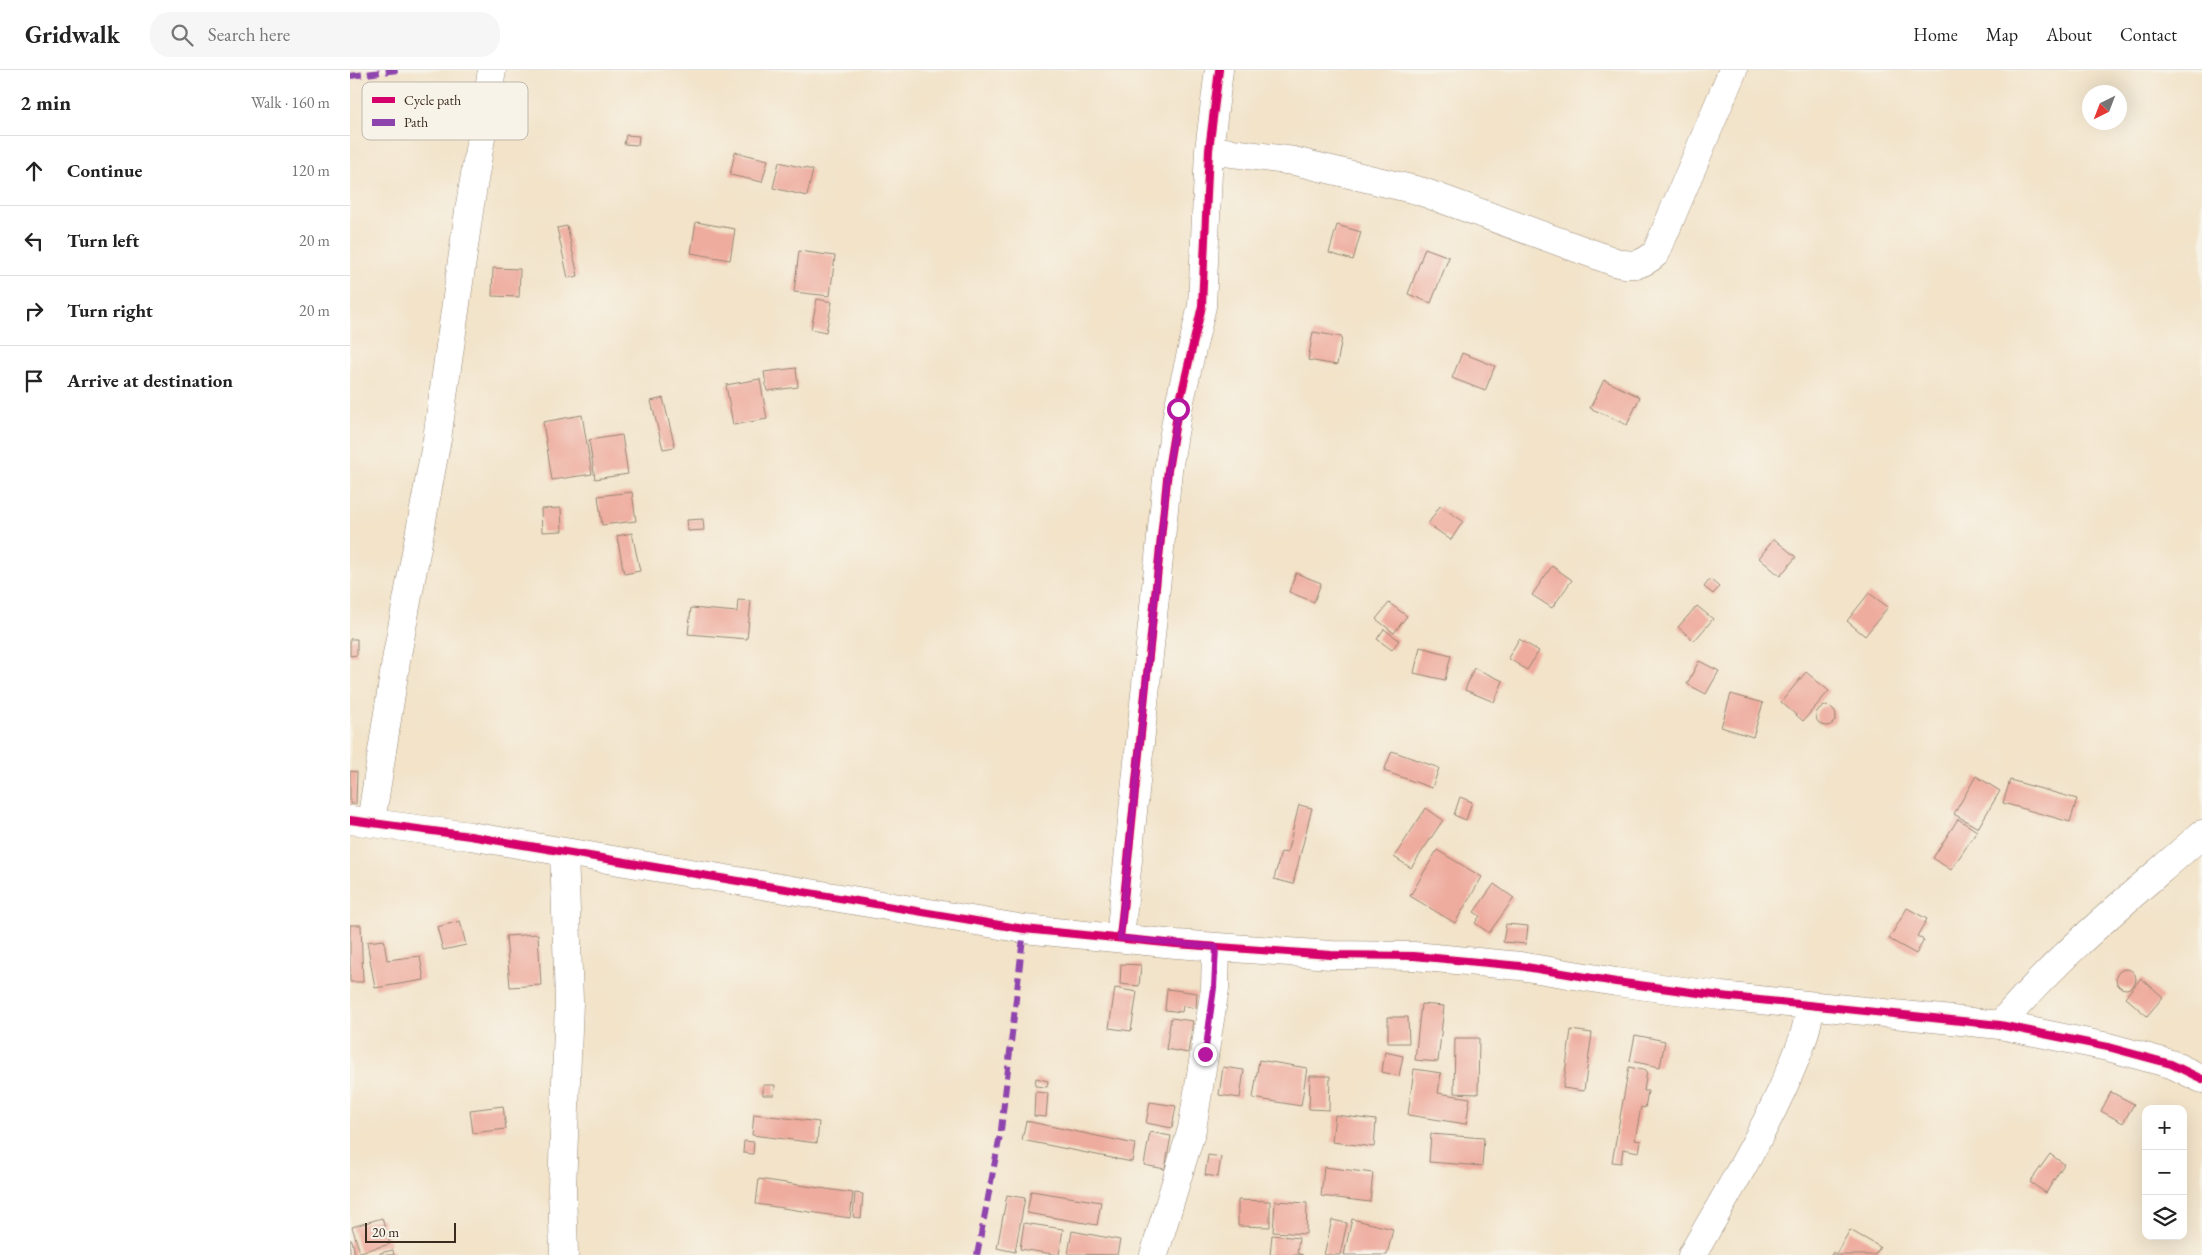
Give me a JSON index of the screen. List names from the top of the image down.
{
  "legend": ["Cycle path", "Path"],
  "scale_bar": "20 m",
  "north": "bottom left",
  "page": {
    "header": "Gridwalk",
    "search": "Search here",
    "nav": [
      "Home",
      "Map",
      "About",
      "Contact"
    ],
    "heading": ["2 min", "Walk · 160 m"],
    "list": [
      ["Continue", "120 m"],
      ["Turn left", "20 m"],
      ["Turn right", "20 m"],
      "Arrive at destination"
    ],
    "map_buttons": ["+", "−"],
    "scale": "20 m"
  }
}
